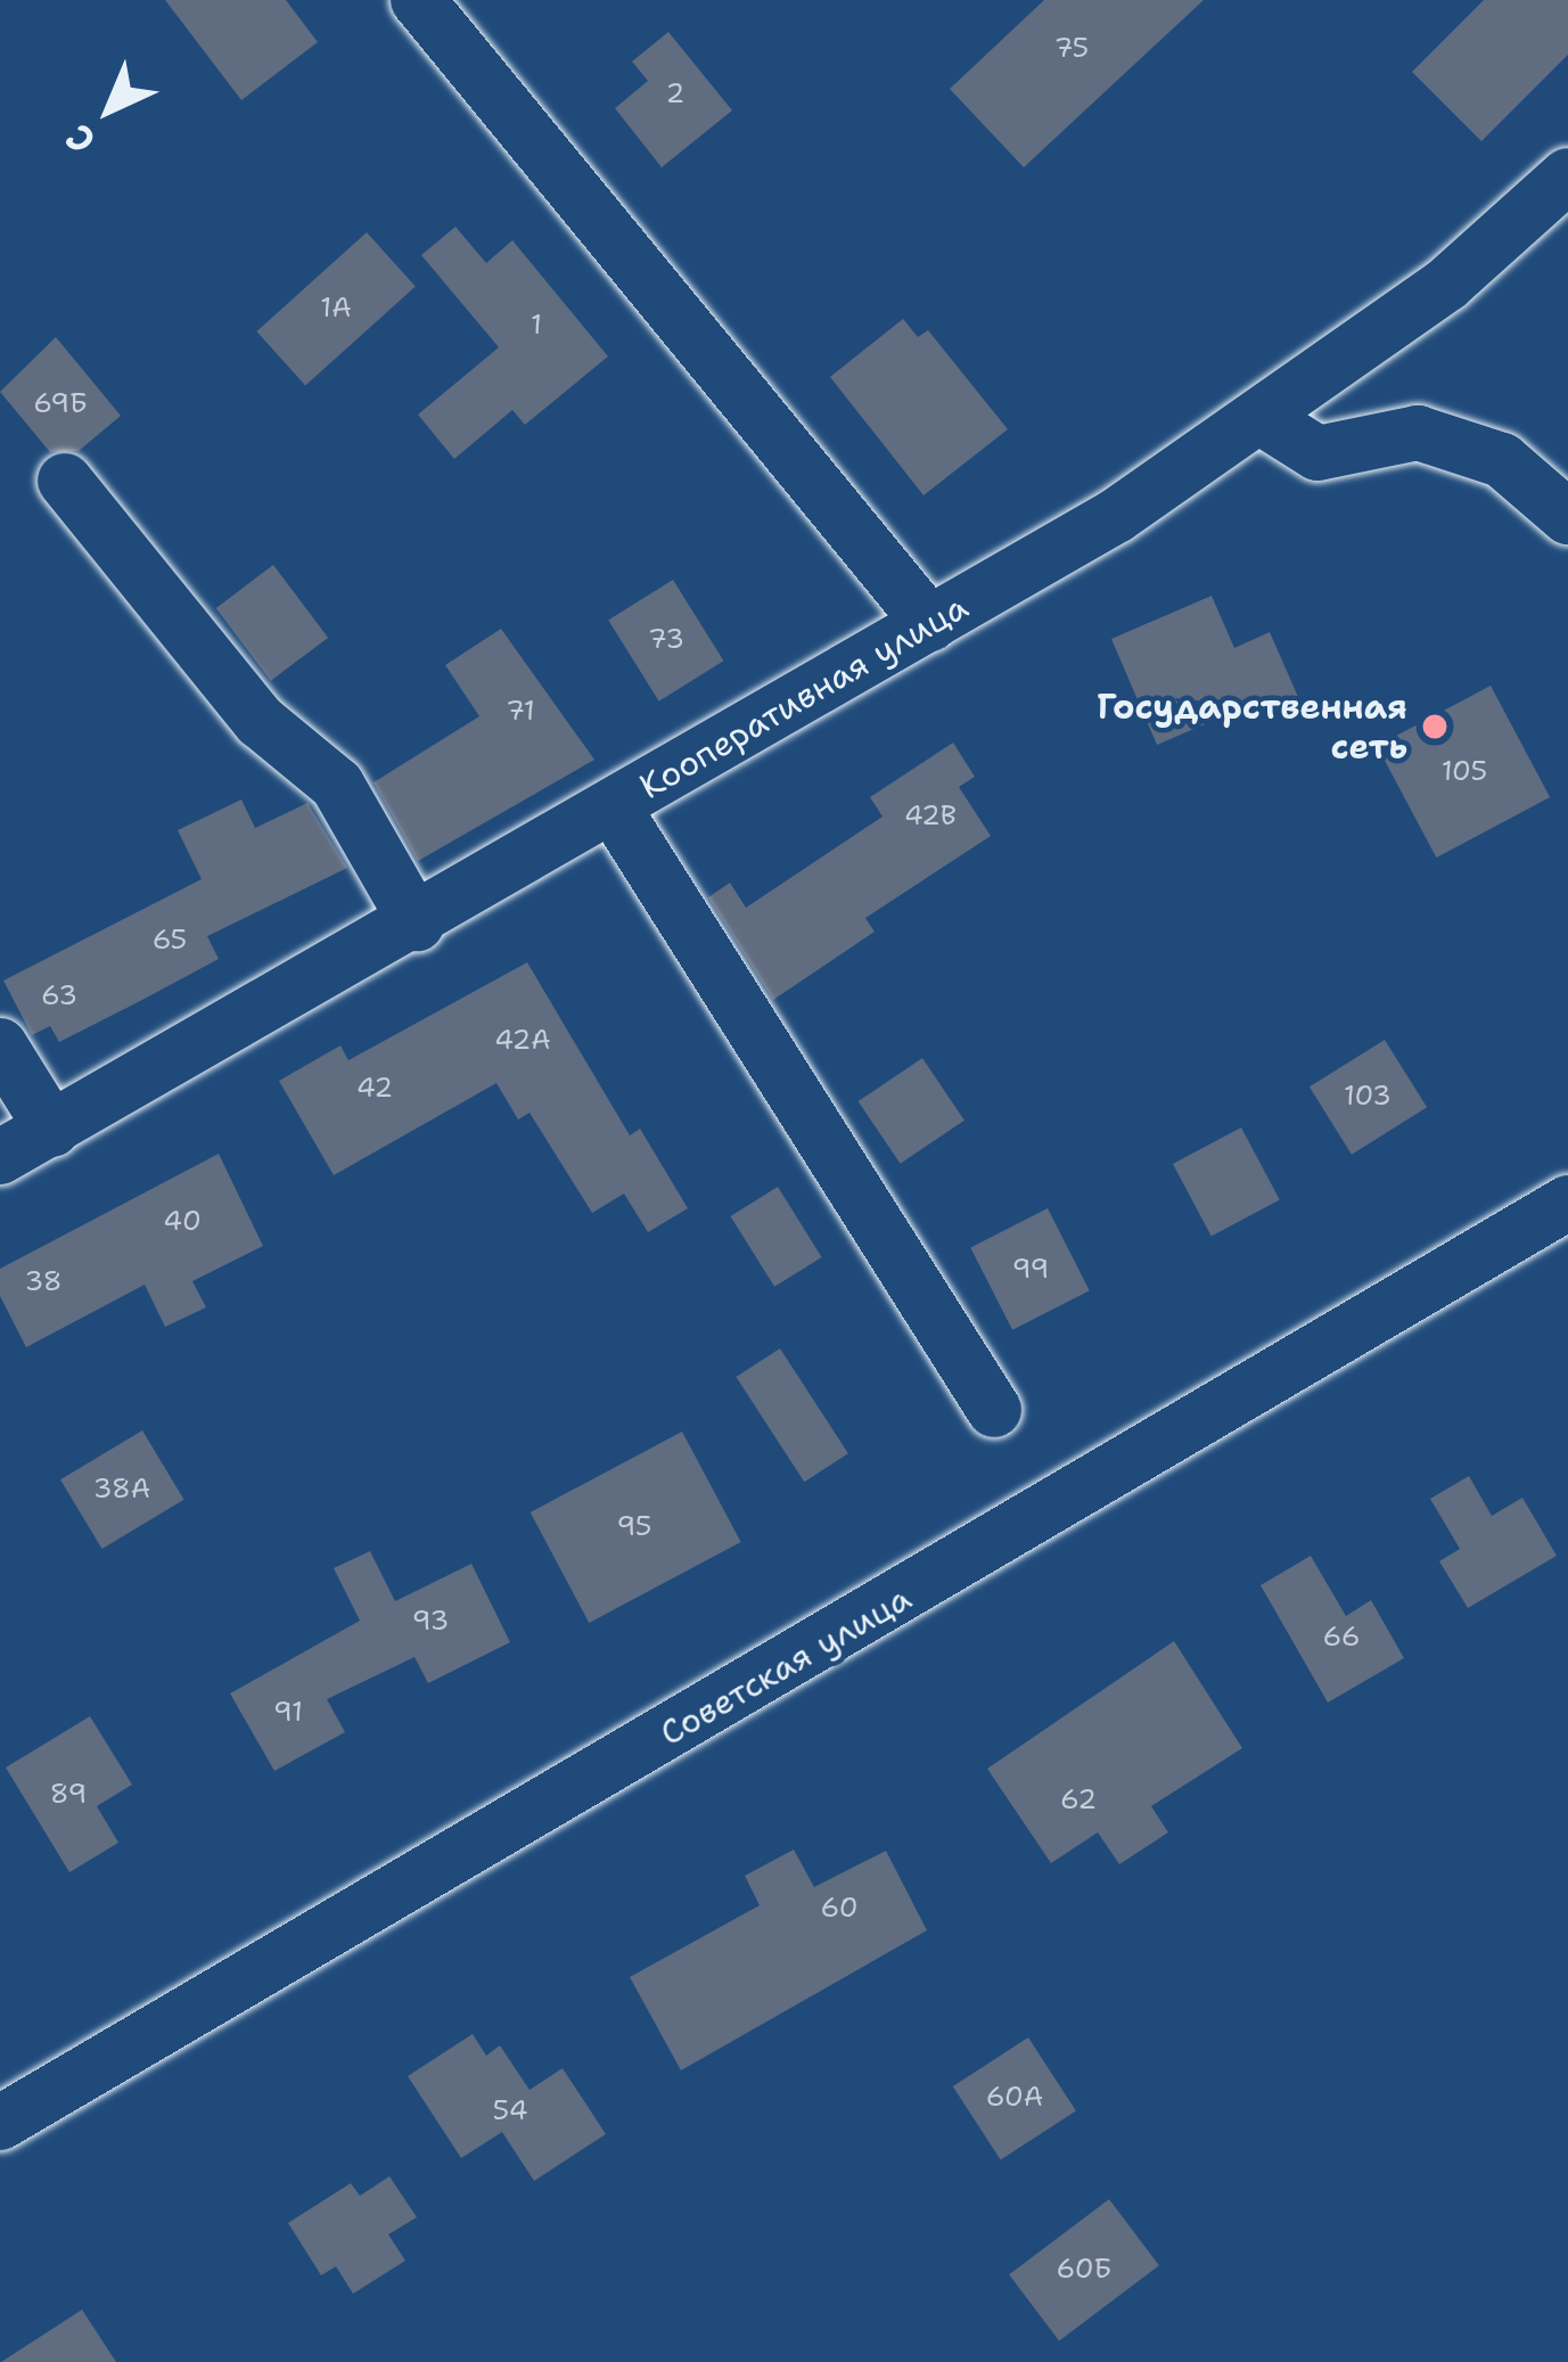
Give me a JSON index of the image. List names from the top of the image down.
{
  "streets": {
    "street": ["Кооперативная улица", "Советская улица"]
  },
  "places": ["Государственная сеть"],
  "house_numbers": [
    "75",
    "2",
    "1А",
    "1",
    "69Б",
    "73",
    "71",
    "105",
    "42В",
    "65",
    "63",
    "42А",
    "42",
    "103",
    "40",
    "99",
    "38",
    "38А",
    "95",
    "93",
    "66",
    "91",
    "89",
    "62",
    "60",
    "60А",
    "54",
    "60Б"
  ],
  "north": "bottom left"
}
